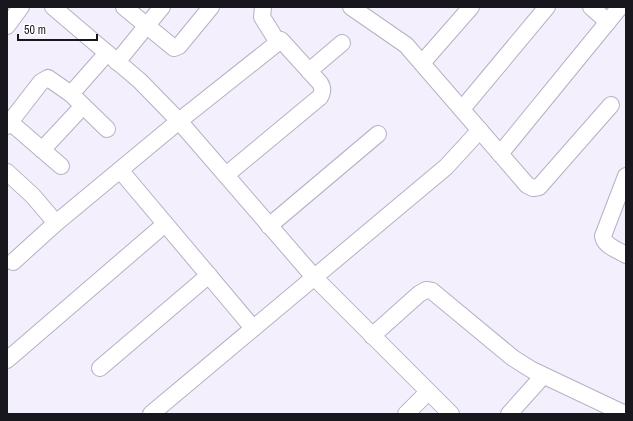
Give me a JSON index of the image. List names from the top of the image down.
{
  "scale_bar": "50 m"
}
